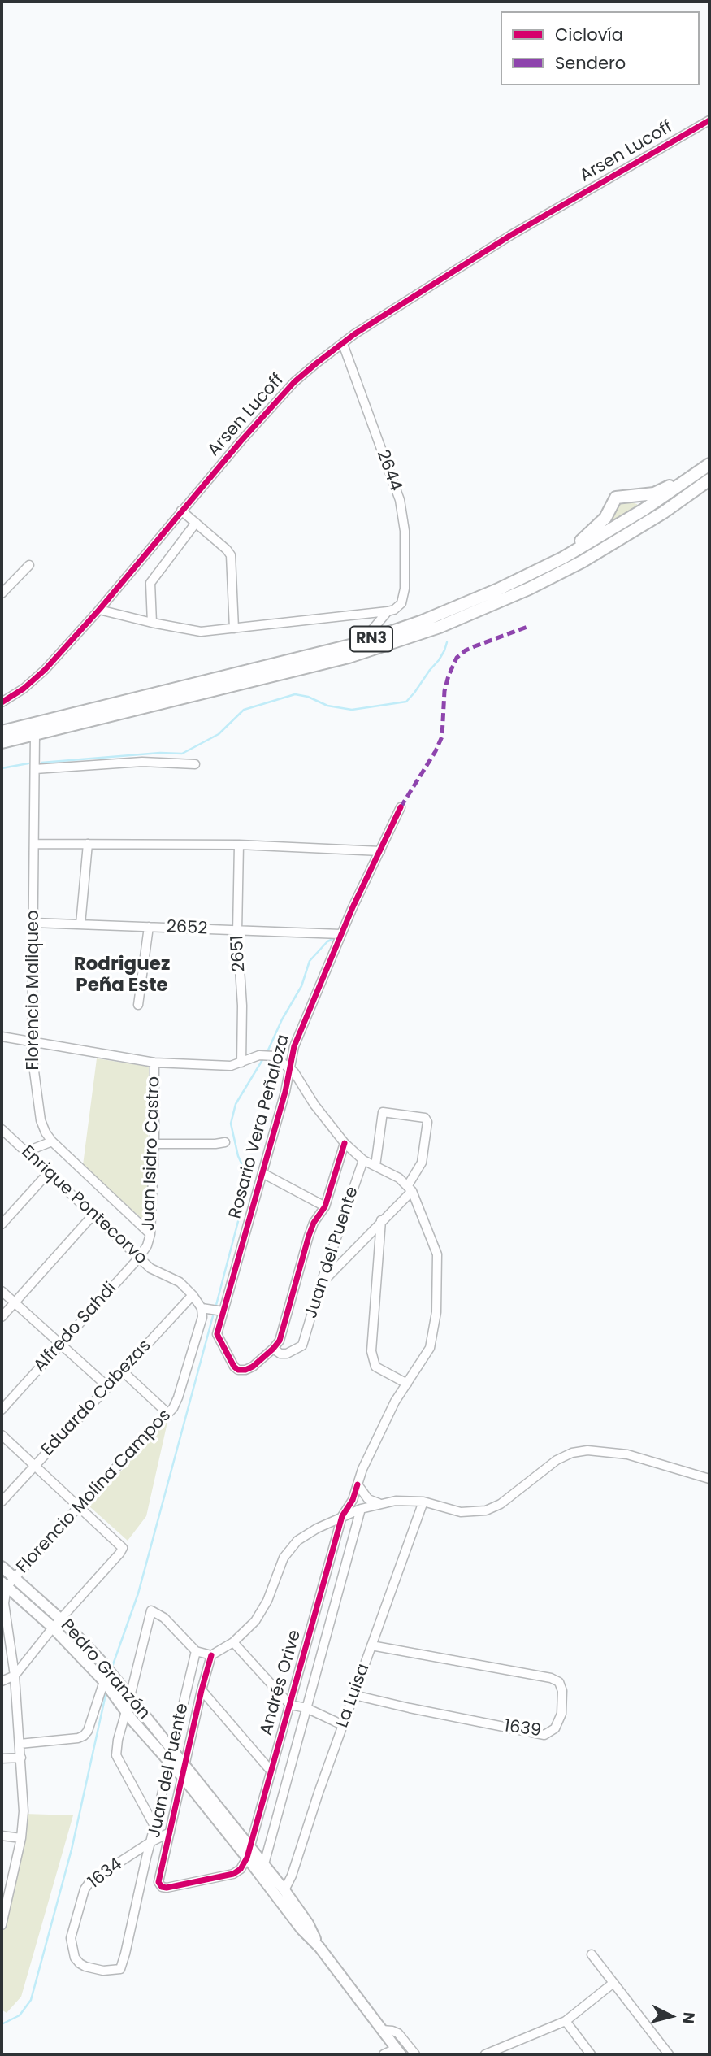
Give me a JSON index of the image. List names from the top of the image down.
{
  "streets": {
    "highway": ["RN3"],
    "main road": ["Pedro Granzón"],
    "street": [
      "Arsen Lucoff",
      "2644",
      "2652",
      "2651",
      "Florencio Maliqueo",
      "Rosario Vera Peñaloza",
      "Juan Isidro Castro",
      "Enrique Pontecorvo",
      "Juan del Puente",
      "Alfredo Sahdi",
      "Eduardo Cabezas",
      "Florencio Molina Campos",
      "Andrés Orive",
      "La Luisa",
      "1639",
      "1634"
    ]
  },
  "crossings": [
    ["Arsen Lucoff", "2644"],
    ["RN3", "Florencio Maliqueo"],
    ["2652", "2651"],
    ["2652", "Florencio Maliqueo"],
    ["2652", "Rosario Vera Peñaloza"],
    ["Florencio Maliqueo", "Juan Isidro Castro"],
    ["Rosario Vera Peñaloza", "Juan del Puente"],
    ["Juan Isidro Castro", "Alfredo Sahdi"],
    ["Enrique Pontecorvo", "Alfredo Sahdi"],
    ["Enrique Pontecorvo", "Eduardo Cabezas"],
    ["Enrique Pontecorvo", "Florencio Molina Campos"],
    ["Juan del Puente", "Pedro Granzón"],
    ["Juan del Puente", "Andrés Orive"],
    ["Juan del Puente", "1634"],
    ["Florencio Molina Campos", "Pedro Granzón"],
    ["Pedro Granzón", "Andrés Orive"],
    ["Pedro Granzón", "La Luisa"],
    ["La Luisa", "1639"]
  ],
  "districts": ["Rodriguez Peña Este"],
  "legend": ["Ciclovía", "Sendero"],
  "north": "right"
}
